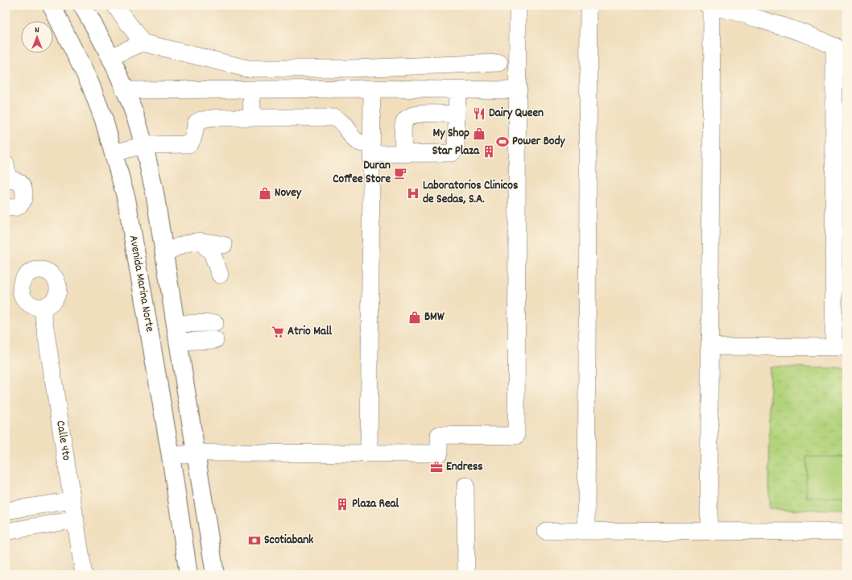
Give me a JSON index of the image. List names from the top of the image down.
{
  "streets": {
    "main road": ["Avenida Marina Norte"],
    "street": ["Calle 4to"]
  },
  "places": {
    "restaurant": ["Dairy Queen"],
    "shop": ["My Shop", "Novey", "BMW"],
    "sports": ["Power Body"],
    "building": ["Star Plaza", "Plaza Real"],
    "cafe": ["Duran Coffee Store"],
    "hospital": ["Laboratorios Clinicos de Sedas, S.A."],
    "supermarket": ["Atrio Mall"],
    "office": ["Endress"],
    "bank": ["Scotiabank"]
  },
  "north": "top"
}
